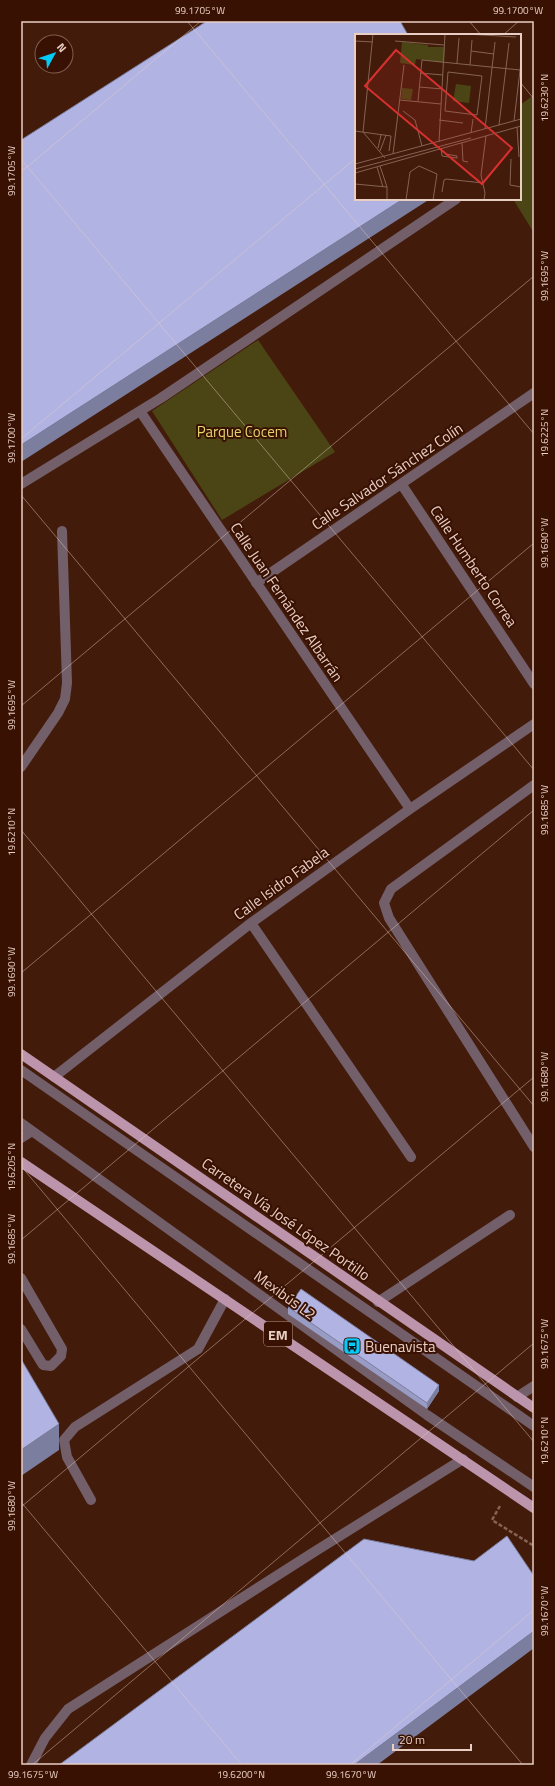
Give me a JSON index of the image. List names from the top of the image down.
{
  "streets": {
    "main road": ["Carretera Vía José López Portillo", "EM"],
    "street": [
      "Calle Salvador Sánchez Colín",
      "Calle Humberto Correa",
      "Calle Juan Fernández Albarrán",
      "Calle Isidro Fabela",
      "Mexibús L2"
    ]
  },
  "crossings": [
    ["Calle Salvador Sánchez Colín", "Calle Humberto Correa"],
    ["Calle Salvador Sánchez Colín", "Calle Juan Fernández Albarrán"],
    ["Calle Juan Fernández Albarrán", "Calle Isidro Fabela"],
    ["Calle Isidro Fabela", "Carretera Vía José López Portillo"]
  ],
  "parks": ["Parque Cocem"],
  "places": {
    "bus stop": ["Buenavista"]
  },
  "scale_bar": "20 m",
  "north": "top right",
  "coordinates": [
    "99.1705°W",
    "99.1700°W",
    "19.6230°N",
    "99.1695°W",
    "19.6225°N",
    "99.1690°W",
    "99.1685°W",
    "19.6210°N",
    "99.1680°W",
    "19.6205°N",
    "99.1675°W",
    "99.1670°W",
    "19.6200°N"
  ]
}
